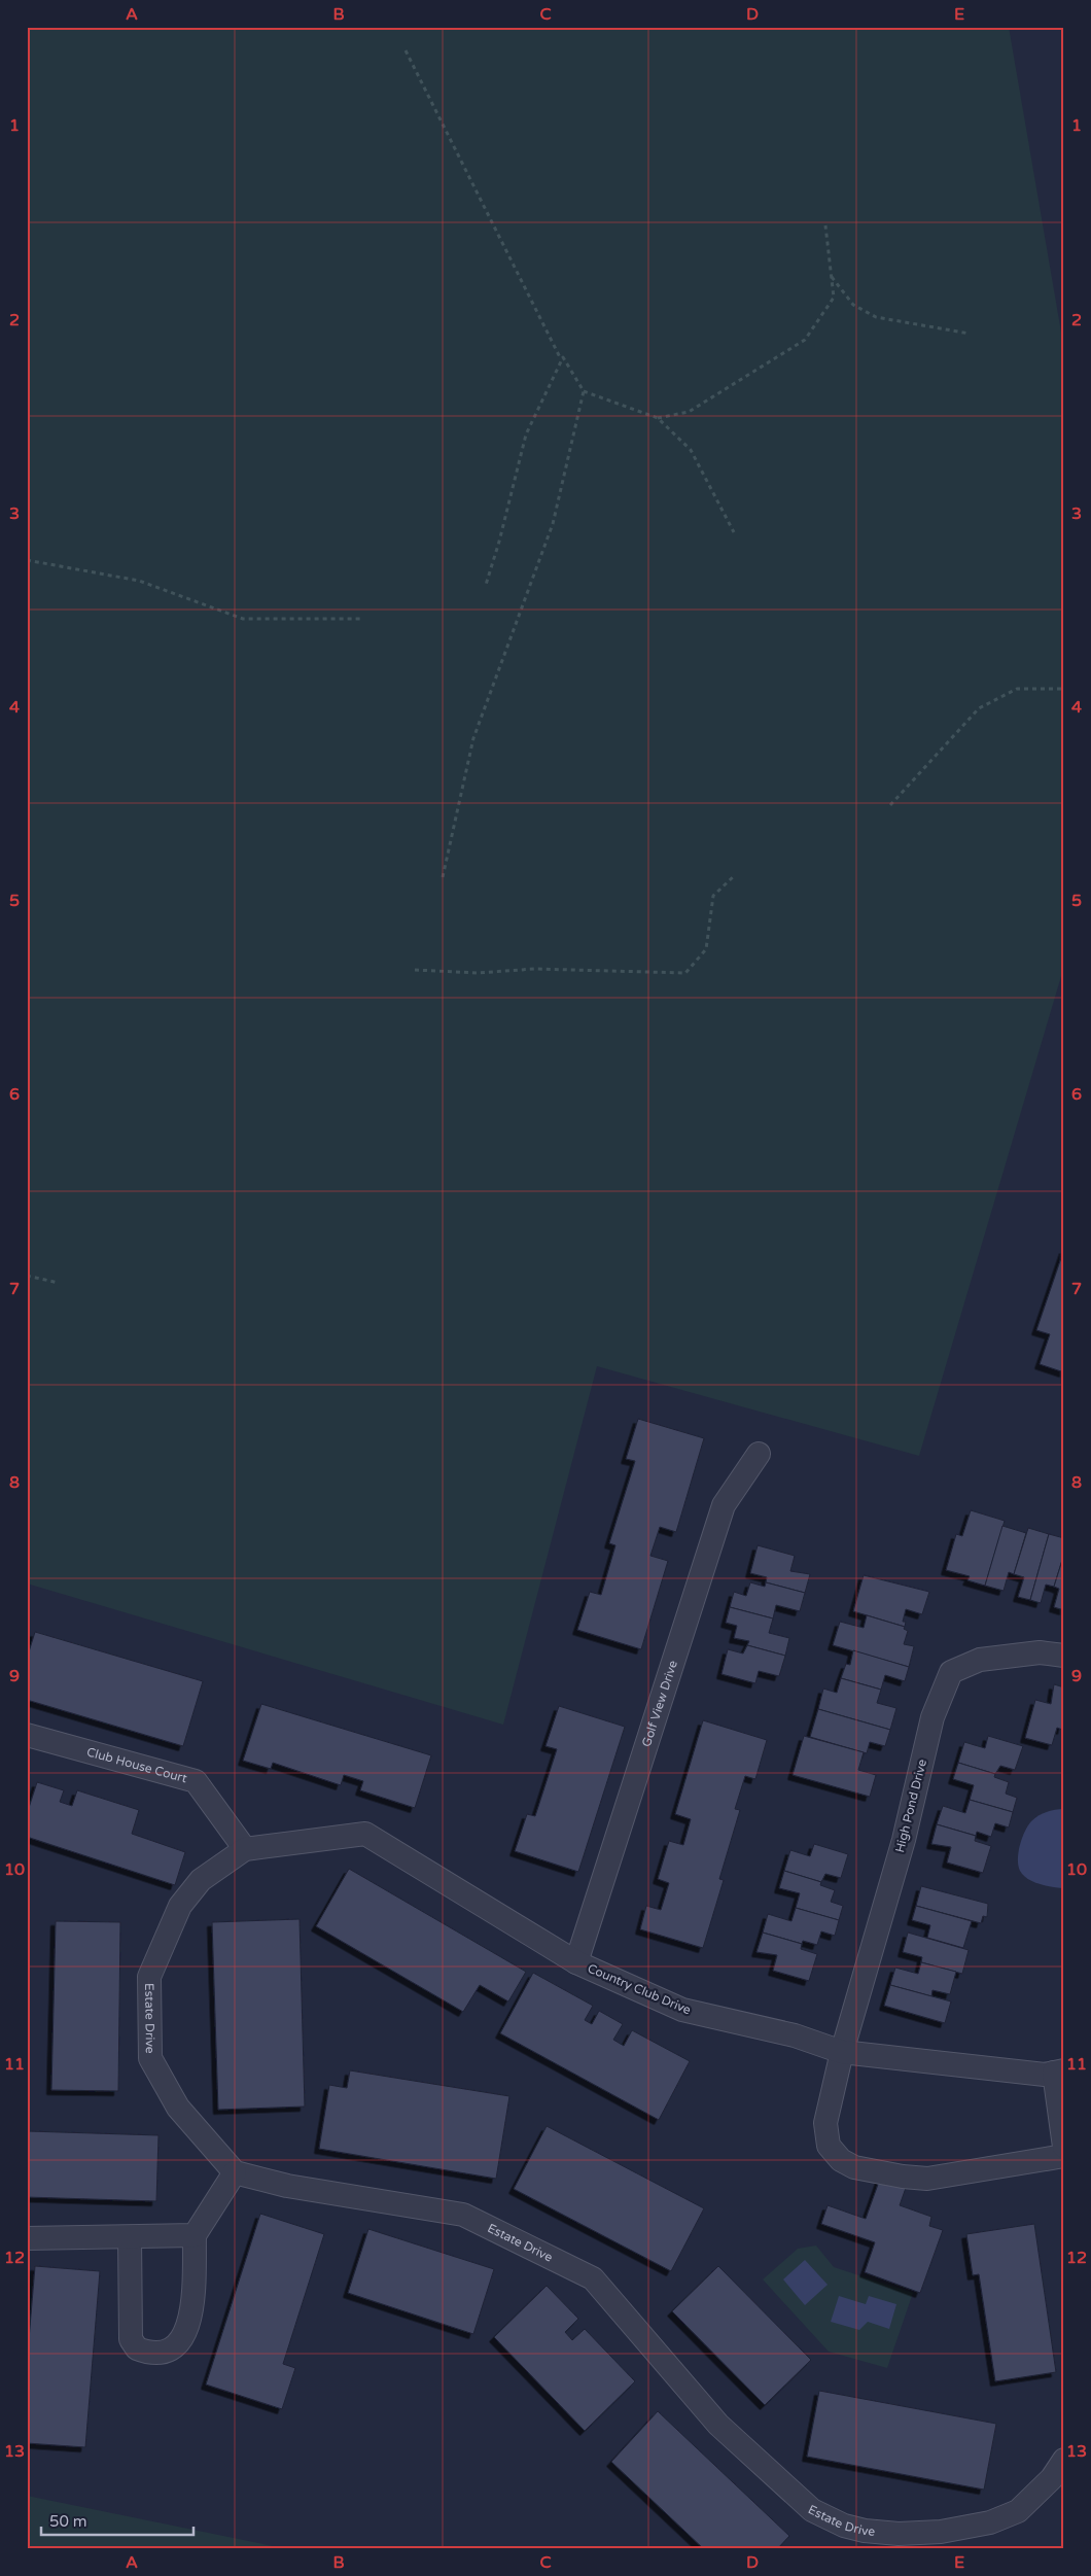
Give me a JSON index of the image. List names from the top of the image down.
{
  "streets": {
    "street": [
      "Golf View Drive",
      "Club House Court",
      "High Pond Drive",
      "Country Club Drive",
      "Estate Drive"
    ]
  },
  "crossings": [
    ["Golf View Drive", "Country Club Drive"],
    ["Club House Court", "Country Club Drive"],
    ["Club House Court", "Estate Drive"],
    ["High Pond Drive", "Country Club Drive"],
    ["Country Club Drive", "Estate Drive"]
  ],
  "scale_bar": "50 m",
  "grid": {
    "columns": [
      "A",
      "B",
      "C",
      "D",
      "E"
    ],
    "rows": [
      "1",
      "2",
      "3",
      "4",
      "5",
      "6",
      "7",
      "8",
      "9",
      "10",
      "11",
      "12",
      "13"
    ]
  }
}
